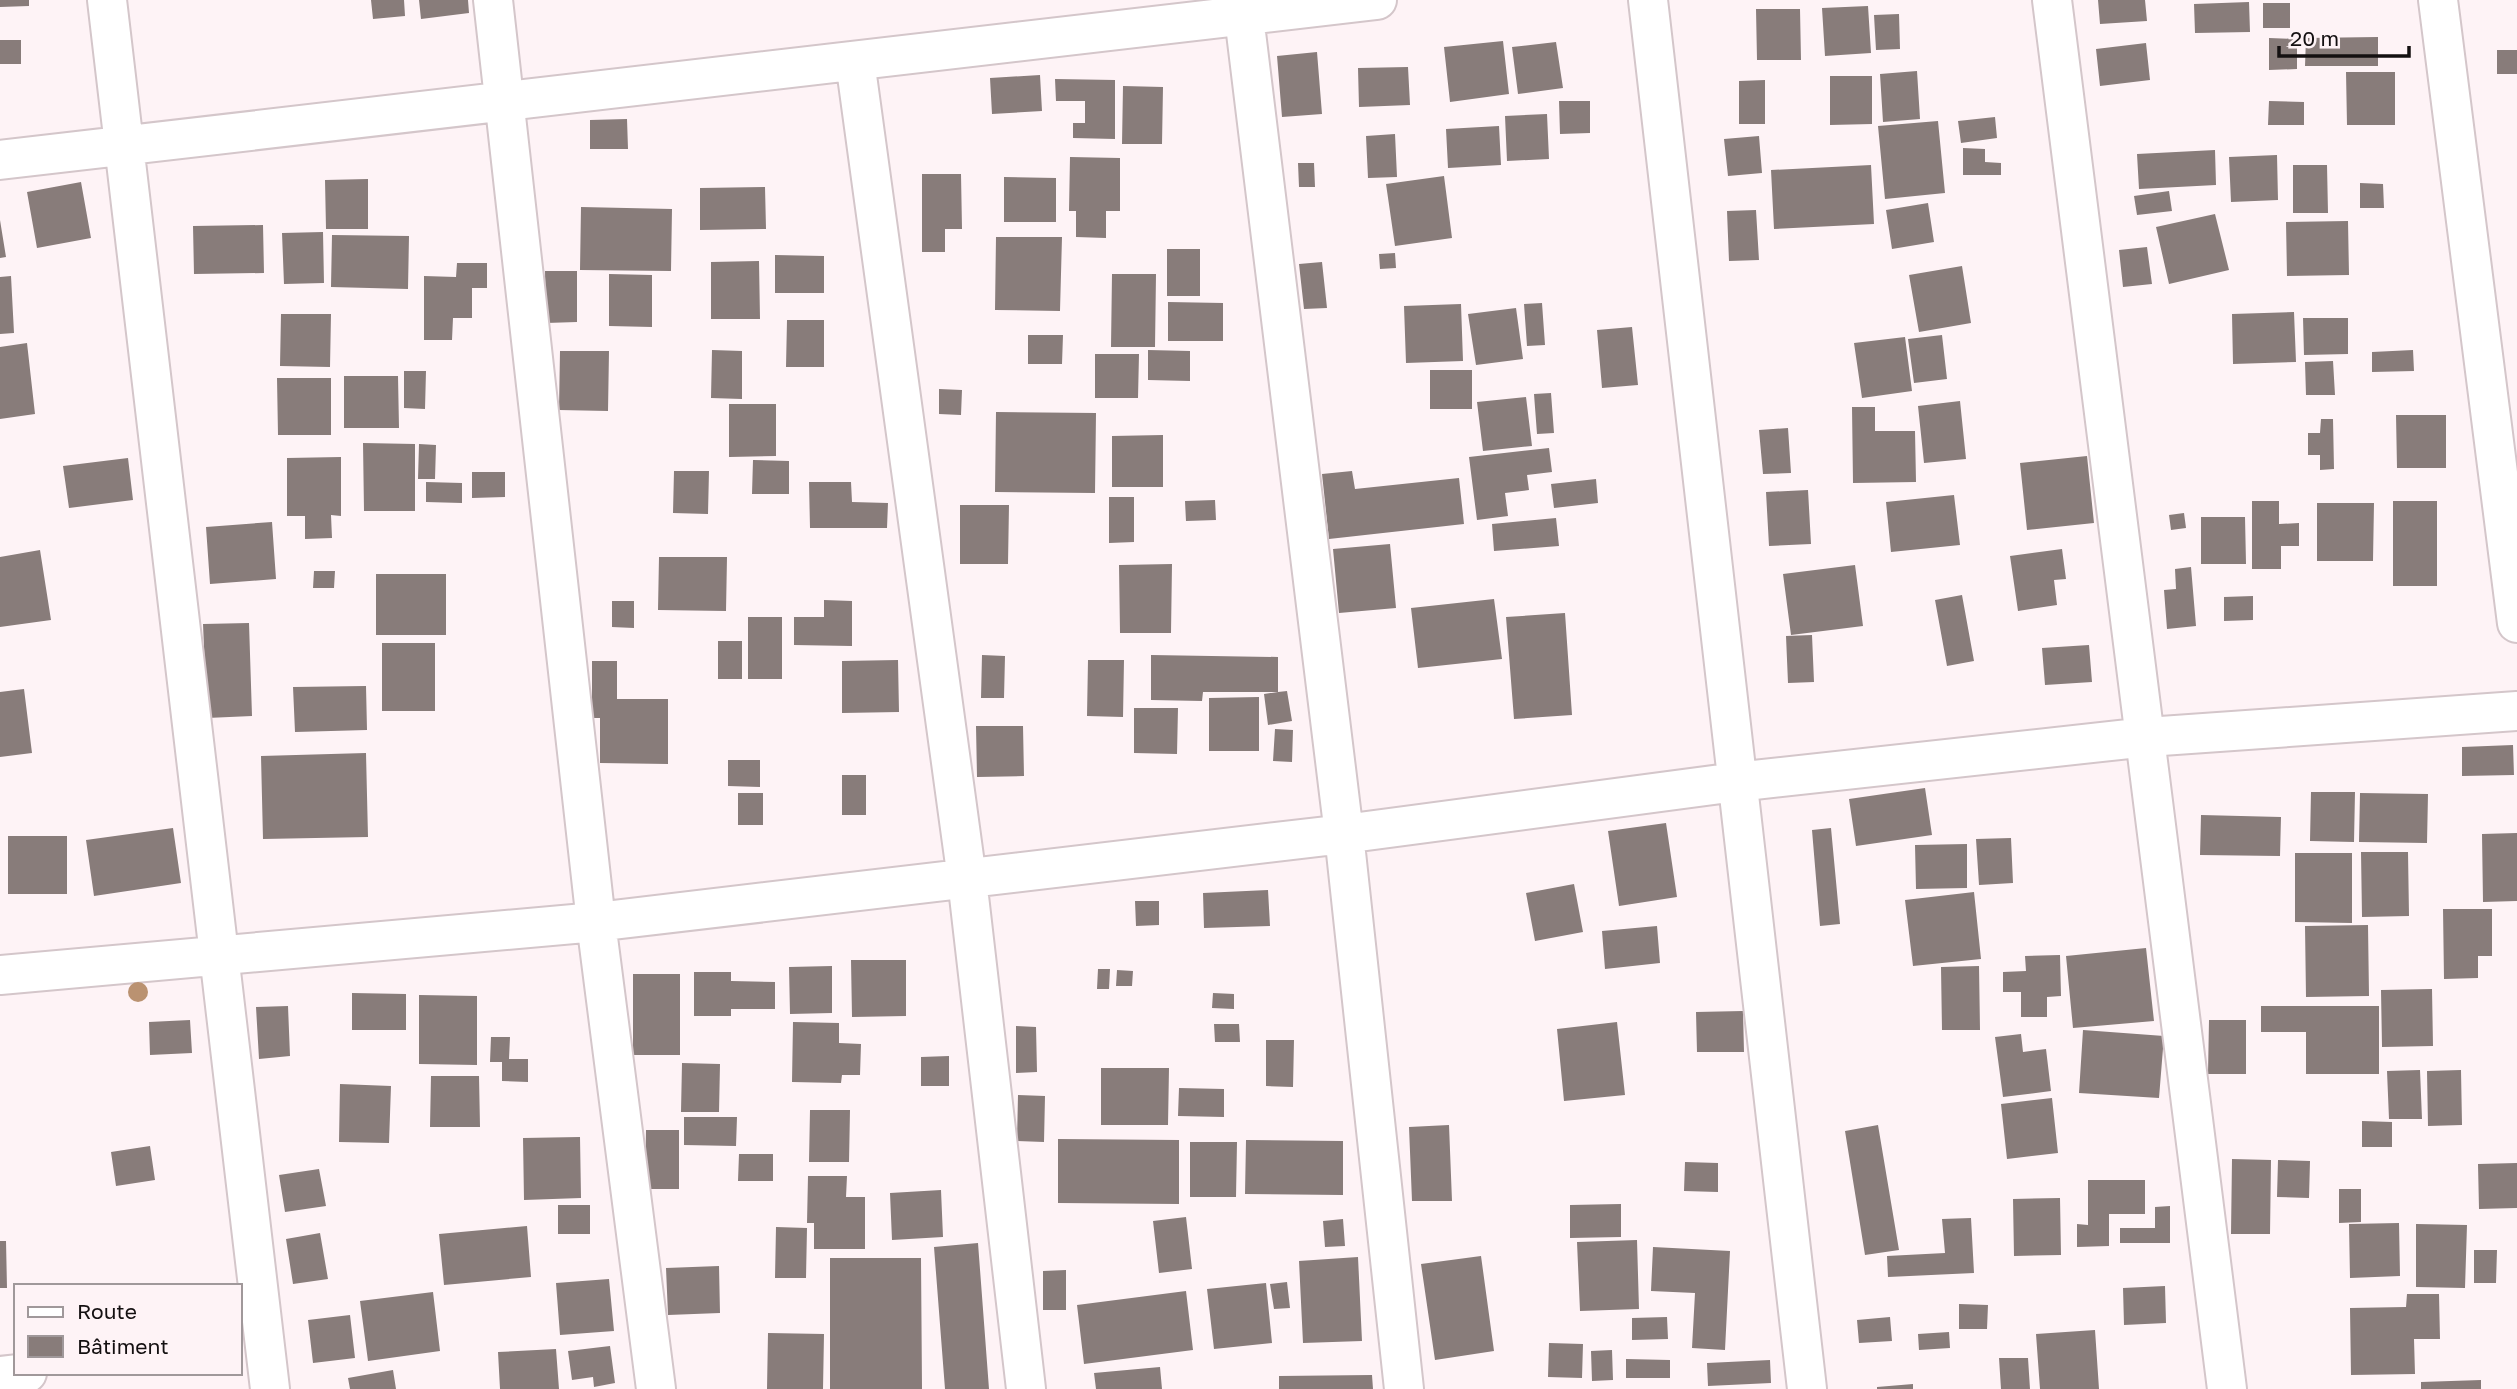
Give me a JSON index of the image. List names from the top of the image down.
{
  "legend": ["Route", "Bâtiment"],
  "scale_bar": "20 m"
}
